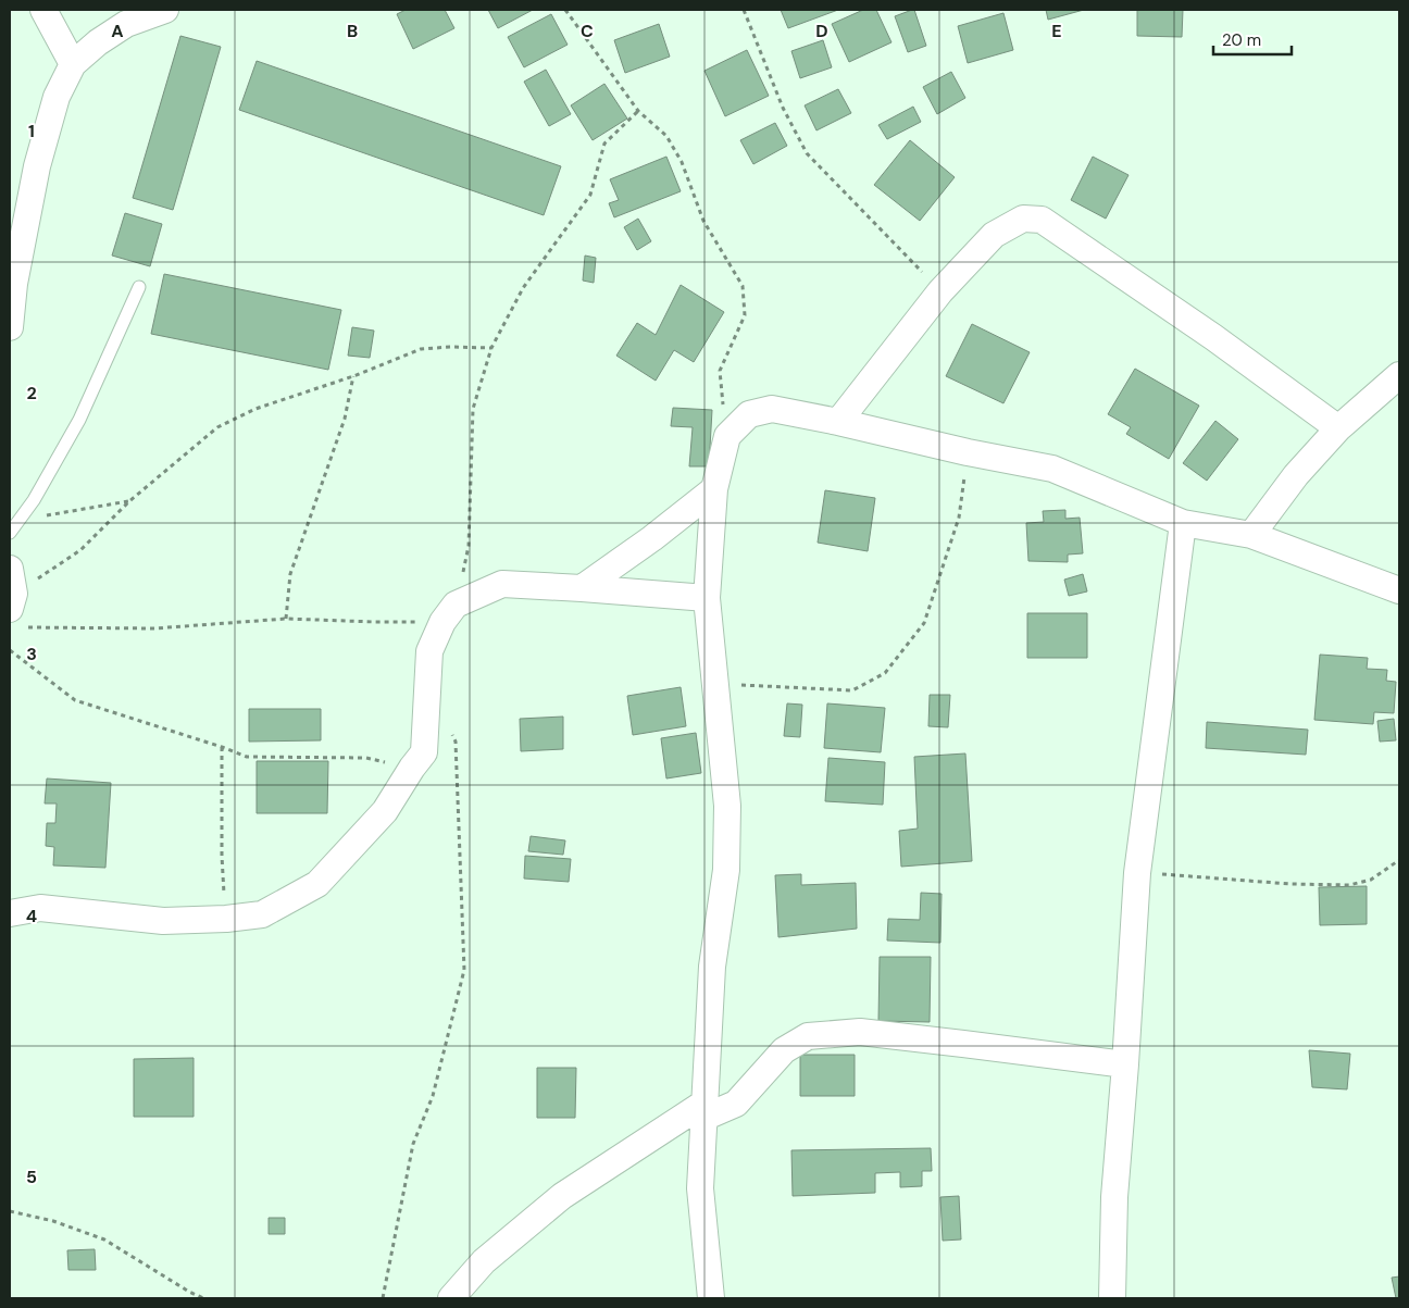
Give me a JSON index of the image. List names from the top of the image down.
{
  "scale_bar": "20 m",
  "grid": {
    "columns": [
      "A",
      "B",
      "C",
      "D",
      "E"
    ],
    "rows": [
      "1",
      "2",
      "3",
      "4",
      "5"
    ]
  }
}
